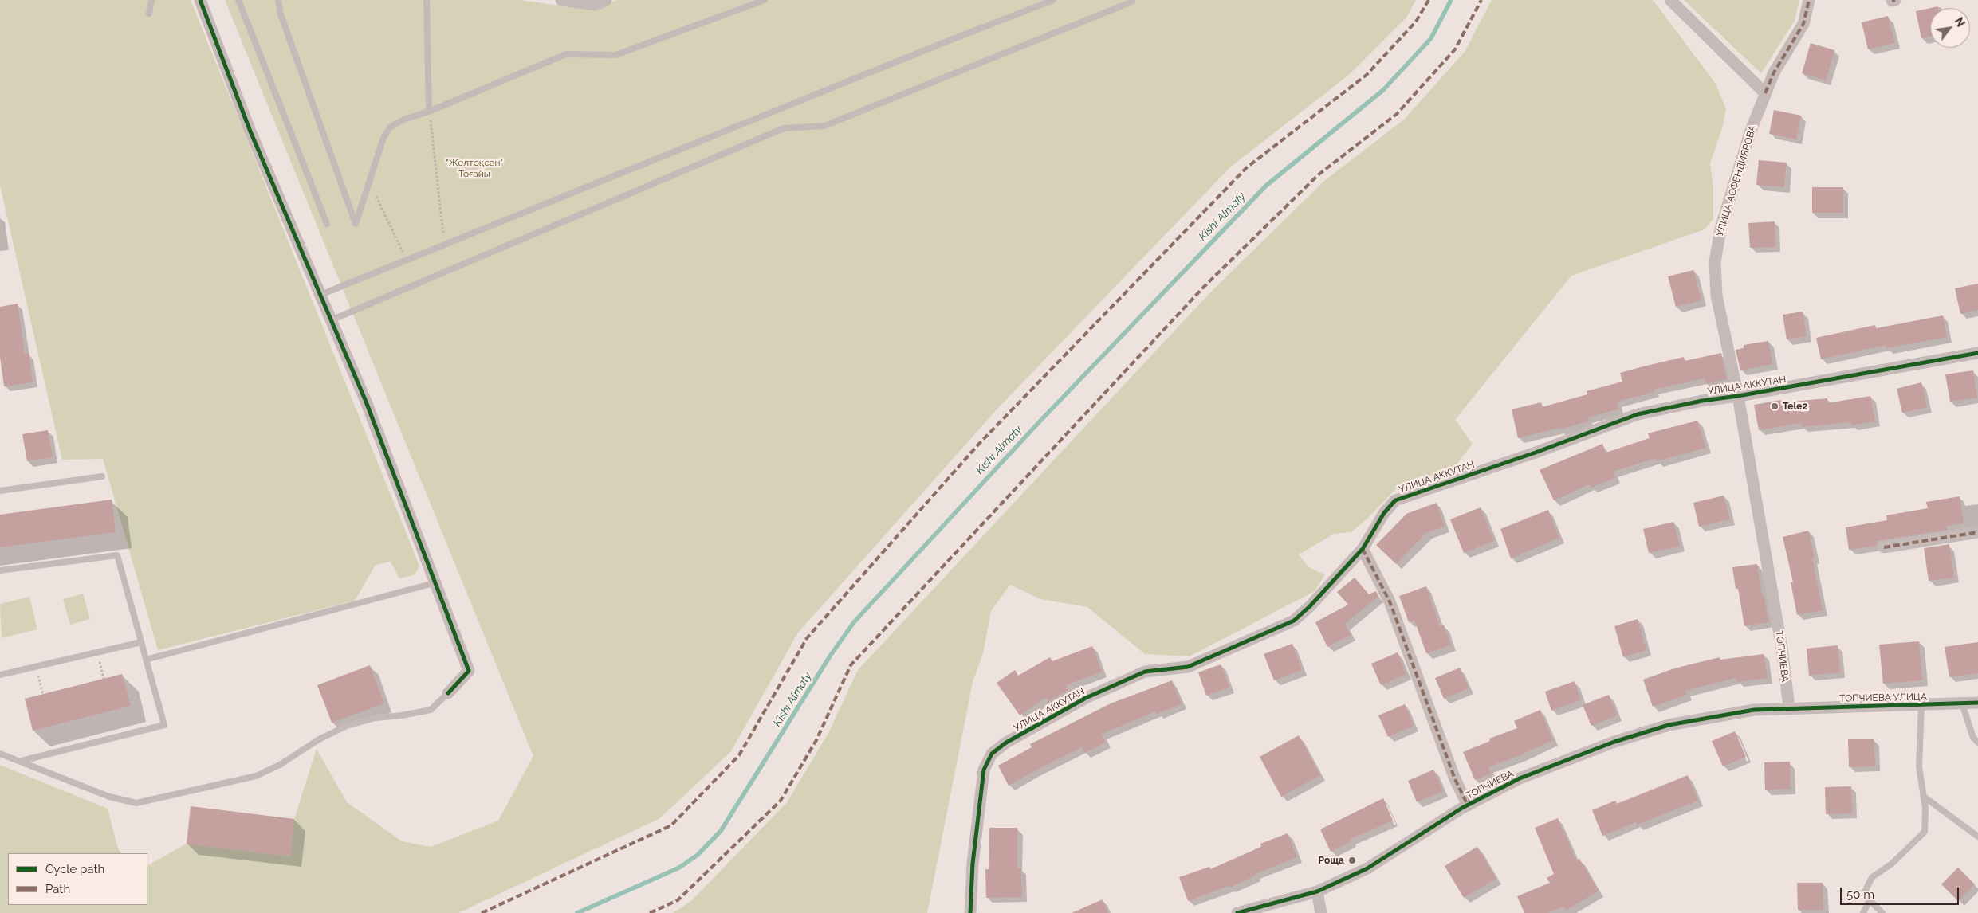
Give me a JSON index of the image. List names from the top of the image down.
{
  "streets": {
    "street": [
      "УЛИЦА АСФЕНДИЯРОВА",
      "УЛИЦА АККУТАН",
      "ТОПЧИЕВА",
      "ТОПЧИЕВА УЛИЦА"
    ]
  },
  "crossings": [
    ["УЛИЦА АСФЕНДИЯРОВА", "УЛИЦА АККУТАН"],
    ["УЛИЦА АСФЕНДИЯРОВА", "ТОПЧИЕВА"],
    ["УЛИЦА АККУТАН", "ТОПЧИЕВА"],
    ["ТОПЧИЕВА", "ТОПЧИЕВА УЛИЦА"]
  ],
  "water": ["Kіshі Almaty"],
  "parks": ["\"Желтоқсан\" Тоғайы"],
  "places": ["Tele2", "Роща"],
  "legend": ["Cycle path", "Path"],
  "scale_bar": "50 m",
  "north": "top right"
}
